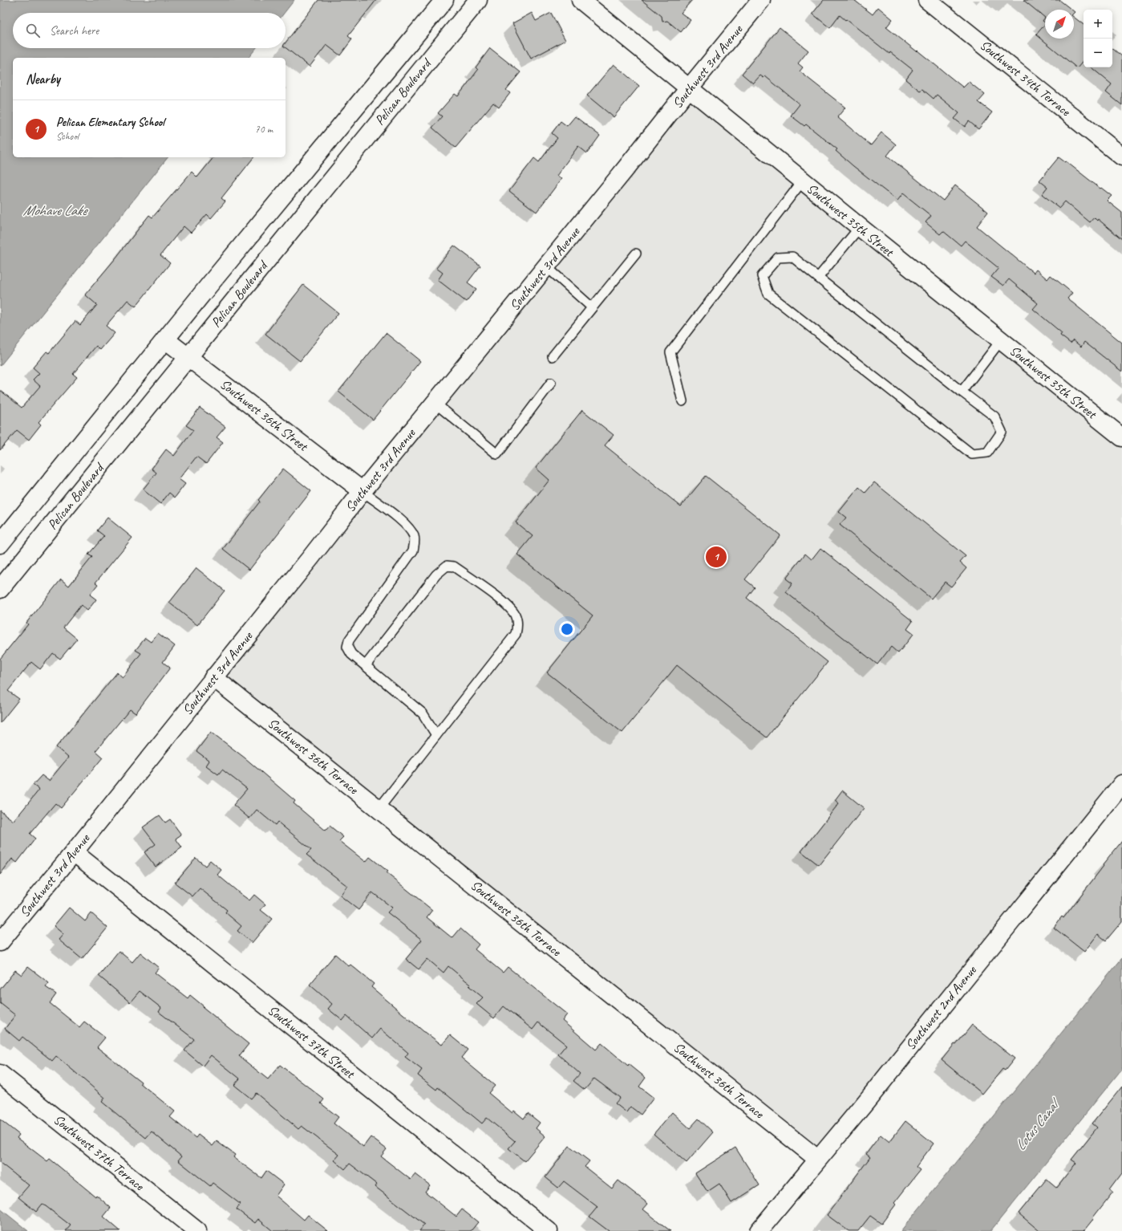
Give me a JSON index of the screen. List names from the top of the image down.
{
  "streets": {
    "street": [
      "Southwest 3rd Avenue",
      "Southwest 34th Terrace",
      "Pelican Boulevard",
      "Southwest 35th Street",
      "Southwest 36th Street",
      "Southwest 36th Terrace",
      "Southwest 2nd Avenue",
      "Southwest 37th Street",
      "Southwest 37th Terrace"
    ]
  },
  "crossings": [
    ["Southwest 3rd Avenue", "Southwest 35th Street"],
    ["Southwest 3rd Avenue", "Southwest 36th Street"],
    ["Southwest 3rd Avenue", "Southwest 36th Terrace"],
    ["Southwest 3rd Avenue", "Southwest 37th Street"],
    ["Pelican Boulevard", "Southwest 36th Street"],
    ["Southwest 36th Terrace", "Southwest 2nd Avenue"]
  ],
  "water": ["Mohave Lake", "Lotus Canal"],
  "north": "top right",
  "page": {
    "map_buttons": ["+", "−"],
    "search": "Search here",
    "heading": "Nearby",
    "list": [
      {
        "mark": "1",
        "name": "Pelican Elementary School",
        "note": "School",
        "value": "70 m"
      }
    ],
    "pins": "1"
  }
}
